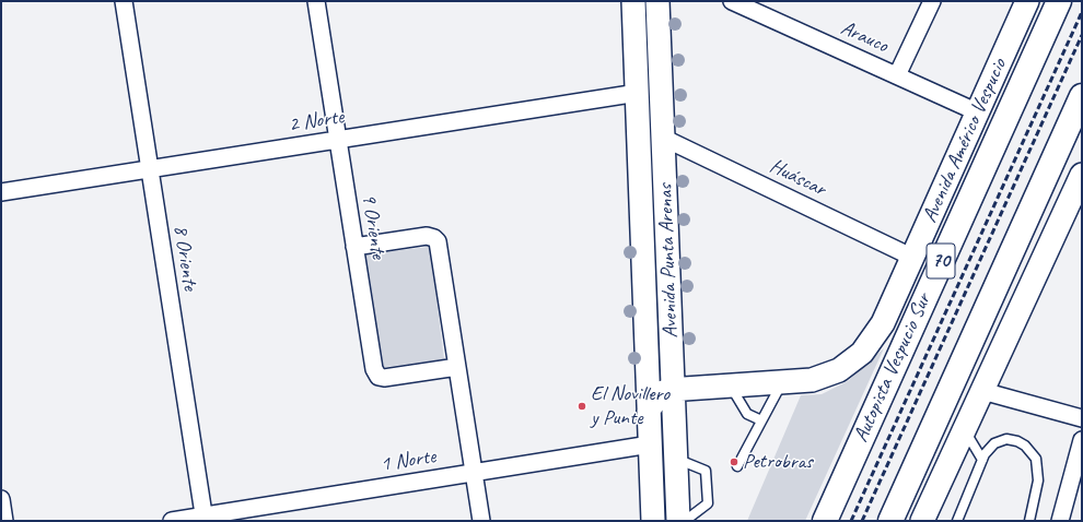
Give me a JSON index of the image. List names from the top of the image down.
{
  "streets": {
    "highway": ["70", "Autopista Vespucio Sur"],
    "main road": ["Avenida Américo Vespucio", "Avenida Punta Arenas"],
    "street": [
      "Arauco",
      "2 Norte",
      "Huáscar",
      "9 Oriente",
      "8 Oriente",
      "1 Norte"
    ]
  },
  "crossings": [
    ["Arauco", "Avenida Américo Vespucio"],
    ["2 Norte", "9 Oriente"],
    ["2 Norte", "8 Oriente"],
    ["2 Norte", "Avenida Punta Arenas"],
    ["Avenida Américo Vespucio", "Huáscar"],
    ["Avenida Américo Vespucio", "Avenida Punta Arenas"],
    ["Huáscar", "Avenida Punta Arenas"],
    ["8 Oriente", "1 Norte"],
    ["Avenida Punta Arenas", "1 Norte"]
  ],
  "places": ["El Novillero y Punte", "Petrobras"]
}
